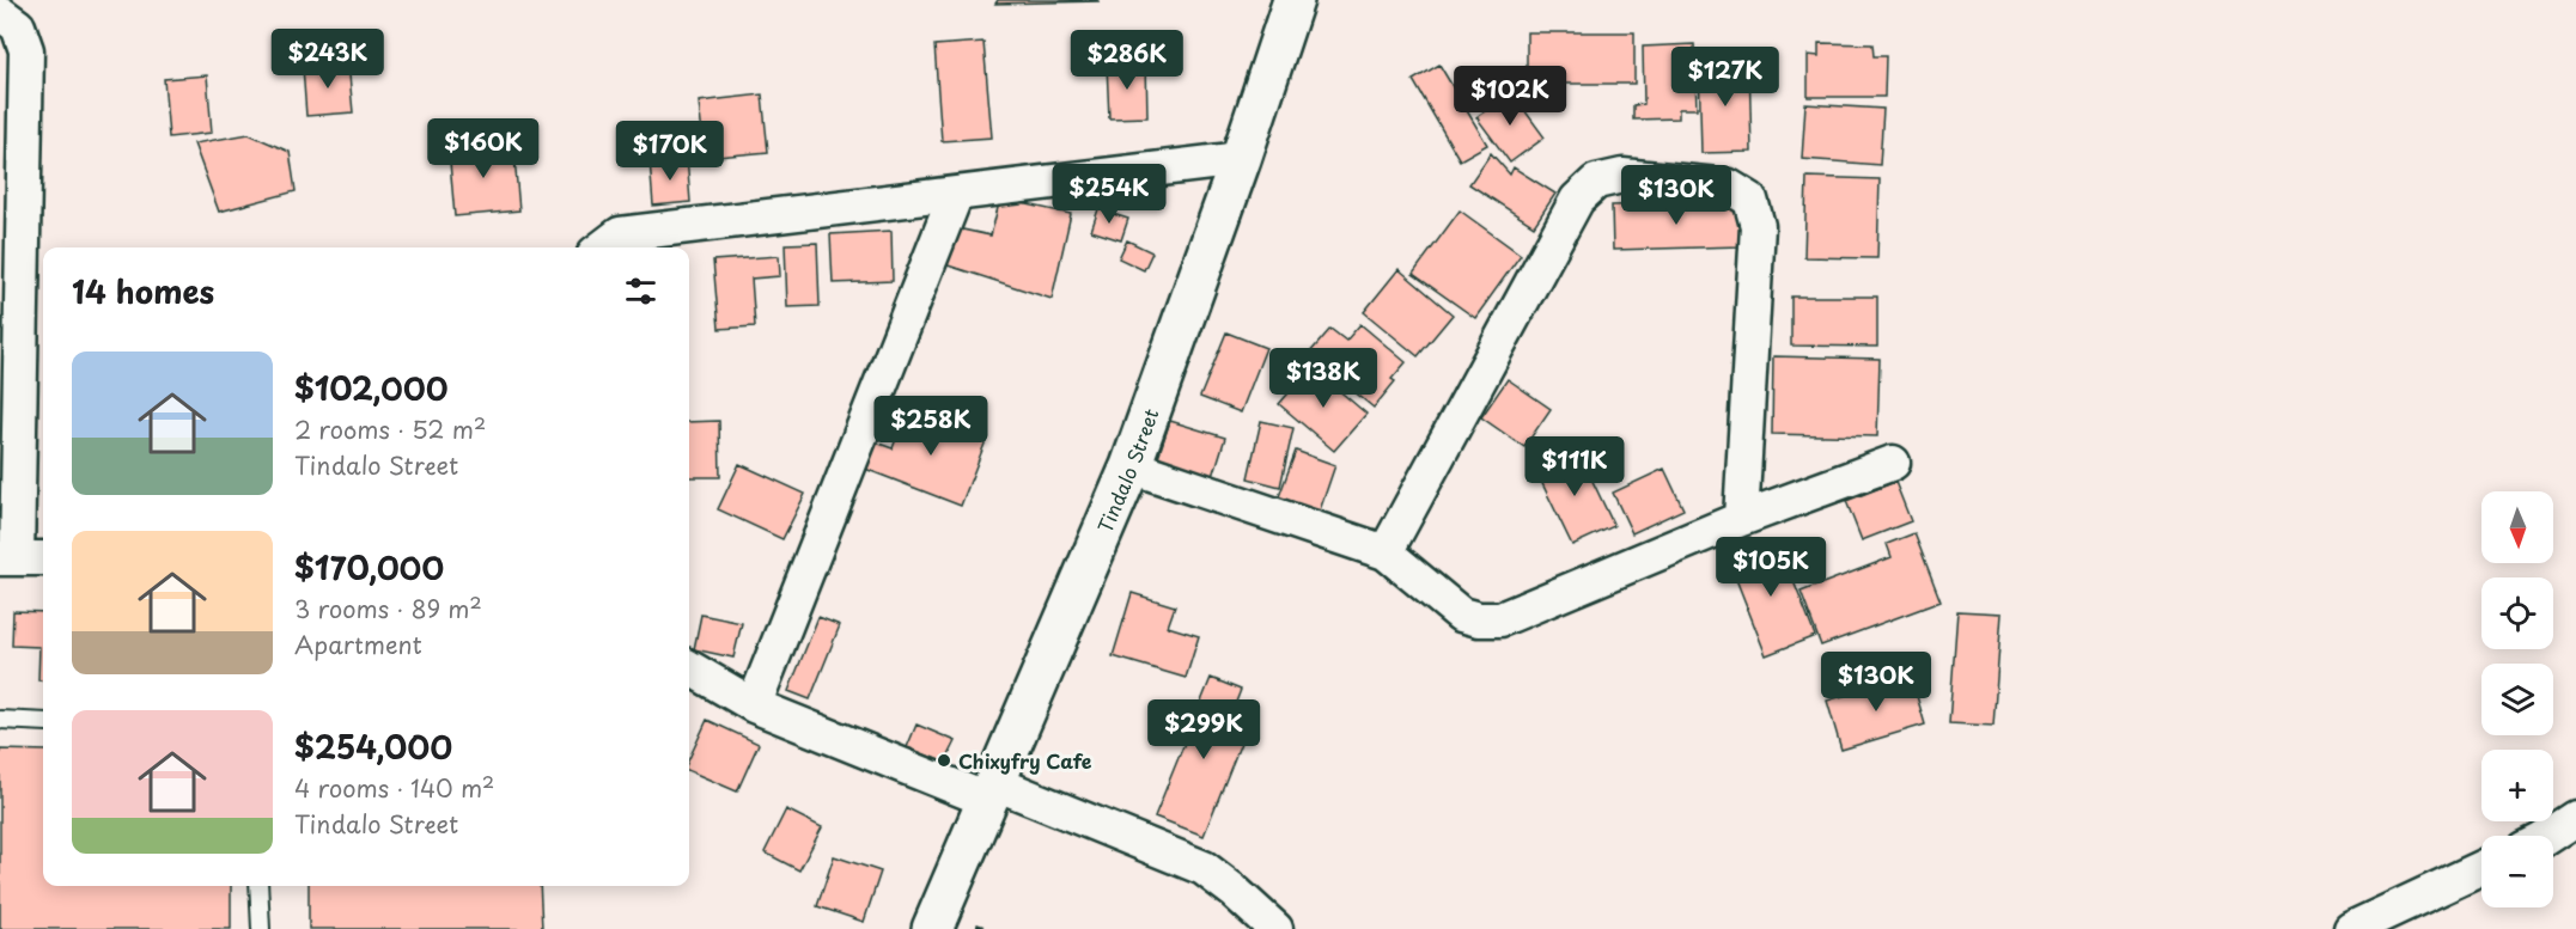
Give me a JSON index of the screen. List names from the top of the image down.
{
  "streets": {
    "main road": ["Tindalo Street"]
  },
  "places": ["Chixyfry Cafe"],
  "north": "bottom",
  "page": {
    "price": [
      "$243K",
      "$286K",
      "$127K",
      "$102K",
      "$160K",
      "$170K",
      "$254K",
      "$130K",
      "$138K",
      "$258K",
      "$111K",
      "$105K",
      "$130K",
      "$299K"
    ],
    "heading": "14 homes",
    "list": [
      {
        "name": "$102,000",
        "note": "2 rooms · 52 m² · Tindalo Street"
      },
      {
        "name": "$170,000",
        "note": "3 rooms · 89 m² · Apartment"
      },
      {
        "name": "$254,000",
        "note": "4 rooms · 140 m² · Tindalo Street"
      }
    ],
    "map_buttons": ["+", "−"]
  }
}
